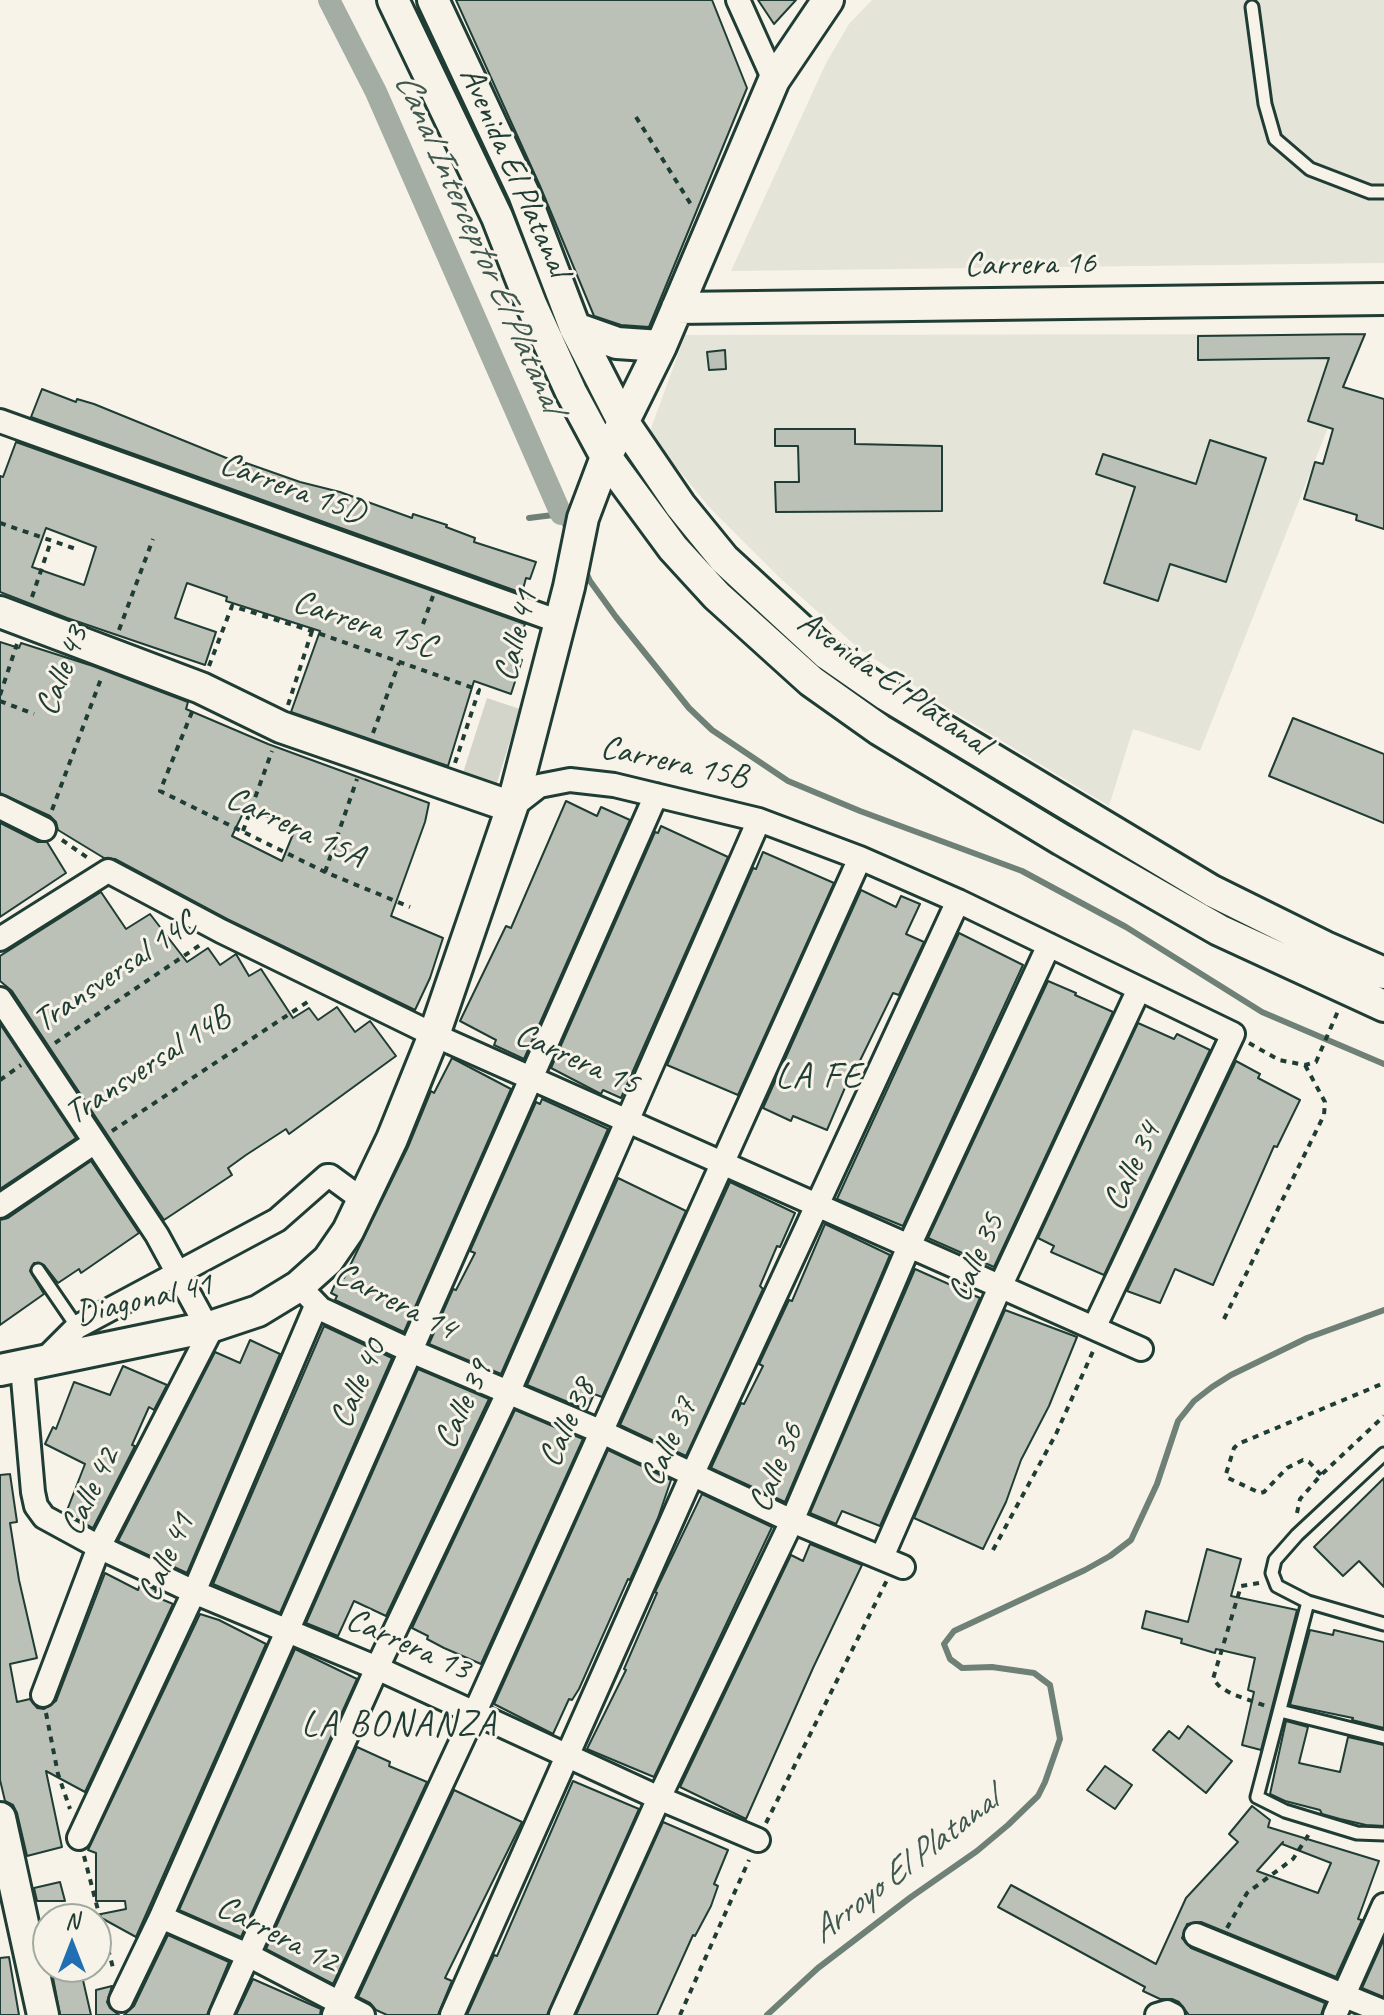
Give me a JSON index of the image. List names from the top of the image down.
{
  "streets": {
    "main road": [
      "Avenida El Platanal",
      "Carrera 16",
      "Calle 41",
      "Diagonal 41"
    ],
    "street": [
      "Carrera 15D",
      "Carrera 15B",
      "Carrera 15",
      "Transversal 14B",
      "Calle 34",
      "Calle 35",
      "Carrera 14",
      "Calle 40",
      "Calle 39",
      "Calle 38",
      "Calle 37",
      "Calle 36",
      "Calle 42",
      "Carrera 13",
      "Carrera 12"
    ],
    "path": [
      "Carrera 15C",
      "Calle 43",
      "Carrera 15A",
      "Transversal 14C"
    ]
  },
  "crossings": [
    ["Avenida El Platanal", "Calle 41"],
    ["Carrera 16", "Calle 41"],
    ["Carrera 15D", "Calle 41"],
    ["Calle 41", "Carrera 15B"],
    ["Calle 41", "Carrera 15"],
    ["Calle 41", "Diagonal 41"],
    ["Calle 41", "Carrera 14"],
    ["Calle 41", "Carrera 13"],
    ["Carrera 15B", "Calle 34"],
    ["Carrera 15B", "Calle 35"],
    ["Carrera 15B", "Calle 40"],
    ["Carrera 15B", "Calle 39"],
    ["Carrera 15B", "Calle 38"],
    ["Carrera 15B", "Calle 37"],
    ["Carrera 15B", "Calle 36"],
    ["Transversal 14C", "Carrera 15"],
    ["Carrera 15", "Transversal 14B"],
    ["Carrera 15", "Calle 34"],
    ["Carrera 15", "Calle 35"],
    ["Carrera 15", "Calle 40"],
    ["Carrera 15", "Calle 39"],
    ["Carrera 15", "Calle 38"],
    ["Carrera 15", "Calle 37"],
    ["Carrera 15", "Calle 36"],
    ["Calle 35", "Carrera 14"],
    ["Diagonal 41", "Carrera 14"],
    ["Diagonal 41", "Calle 42"],
    ["Diagonal 41", "Carrera 13"],
    ["Carrera 14", "Calle 40"],
    ["Carrera 14", "Calle 39"],
    ["Carrera 14", "Calle 38"],
    ["Carrera 14", "Calle 37"],
    ["Carrera 14", "Calle 36"],
    ["Calle 40", "Carrera 13"],
    ["Calle 40", "Carrera 12"],
    ["Calle 39", "Carrera 13"],
    ["Calle 39", "Carrera 12"],
    ["Calle 38", "Carrera 13"],
    ["Calle 38", "Carrera 12"],
    ["Calle 37", "Carrera 13"],
    ["Calle 36", "Carrera 13"],
    ["Calle 42", "Carrera 13"]
  ],
  "districts": ["LA FE", "LA BONANZA"],
  "water": ["Canal Interceptor El Platanal", "Arroyo El Platanal"],
  "north": "top"
}
